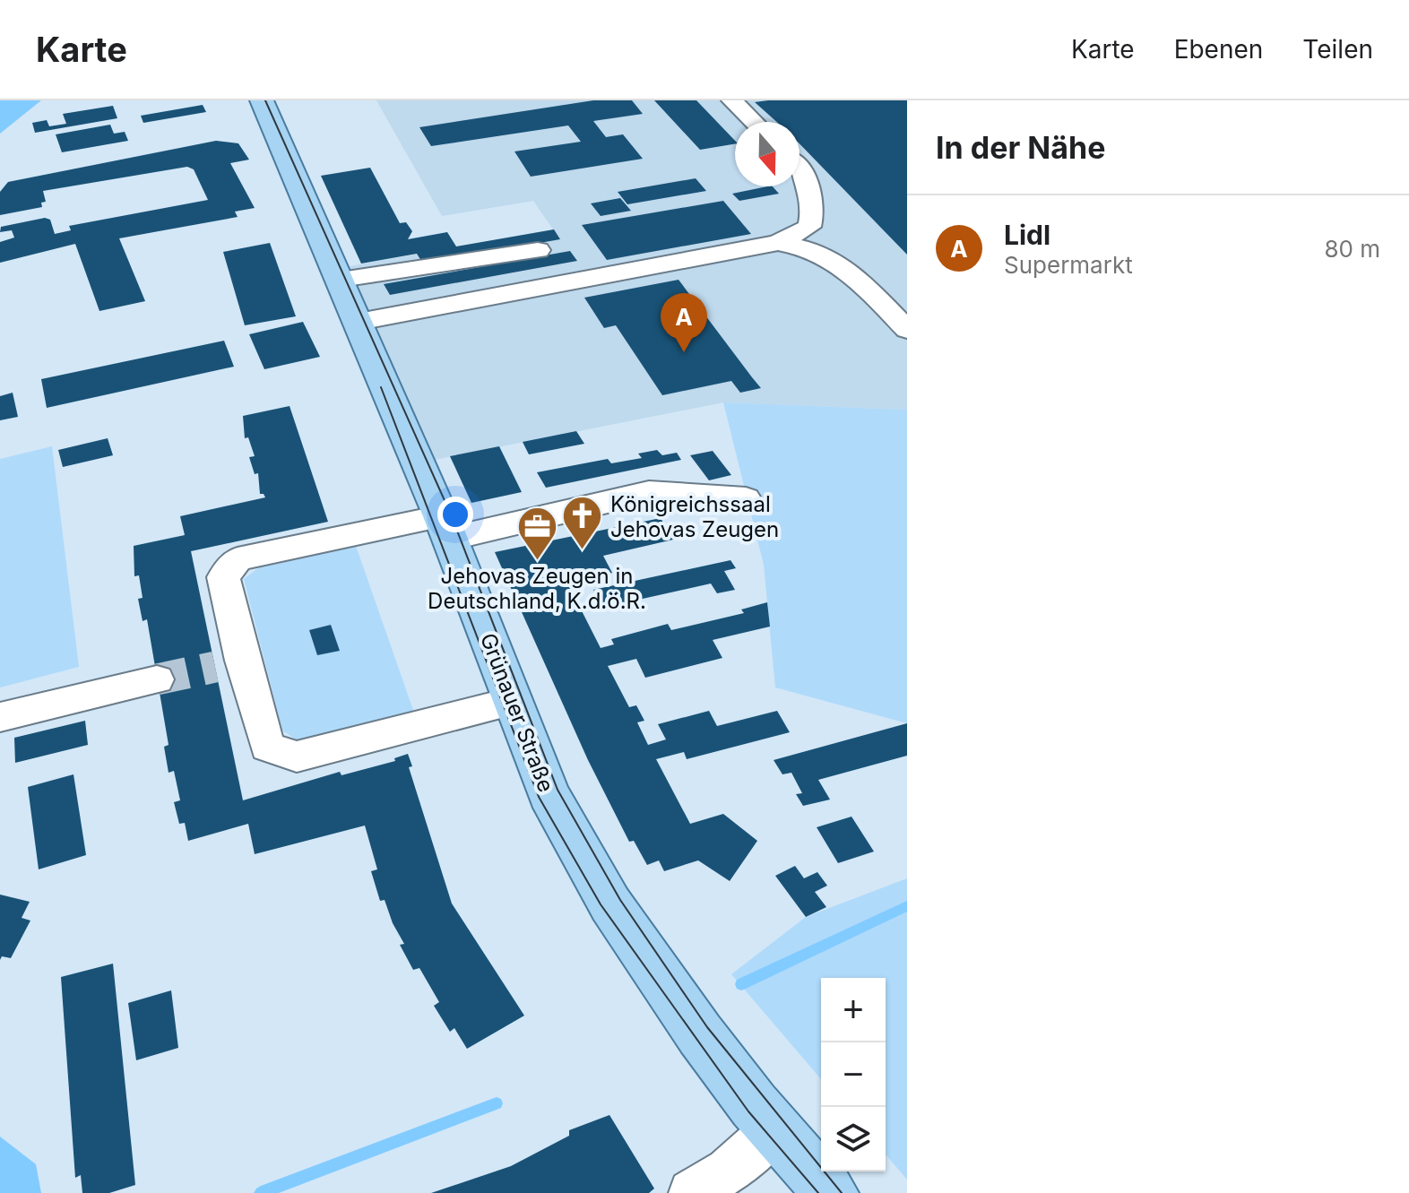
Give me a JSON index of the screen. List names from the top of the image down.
{
  "streets": {
    "main road": ["Grünauer Straße"]
  },
  "places": {
    "church": ["Königreichssaal Jehovas Zeugen"],
    "office": ["Jehovas Zeugen in Deutschland, K.d.ö.R."]
  },
  "north": "bottom",
  "page": {
    "header": "Karte",
    "nav": ["Karte", "Ebenen", "Teilen"],
    "heading": "In der Nähe",
    "list": [
      {
        "mark": "A",
        "name": "Lidl",
        "note": "Supermarkt",
        "value": "80 m"
      }
    ],
    "pins": "A",
    "map_buttons": ["+", "−"]
  }
}
